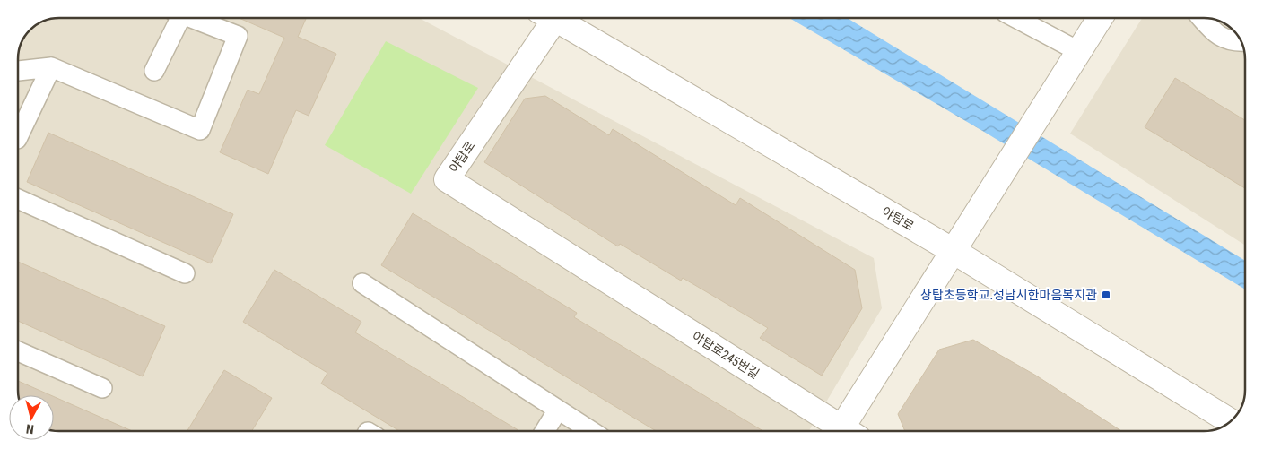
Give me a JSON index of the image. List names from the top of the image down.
{
  "streets": {
    "street": ["야탑로", "야탑로245번길"]
  },
  "crossings": [
    ["야탑로", "야탑로245번길"]
  ],
  "places": {
    "transit": ["상탑초등학교.성남시한마음복지관"]
  },
  "north": "bottom"
}
